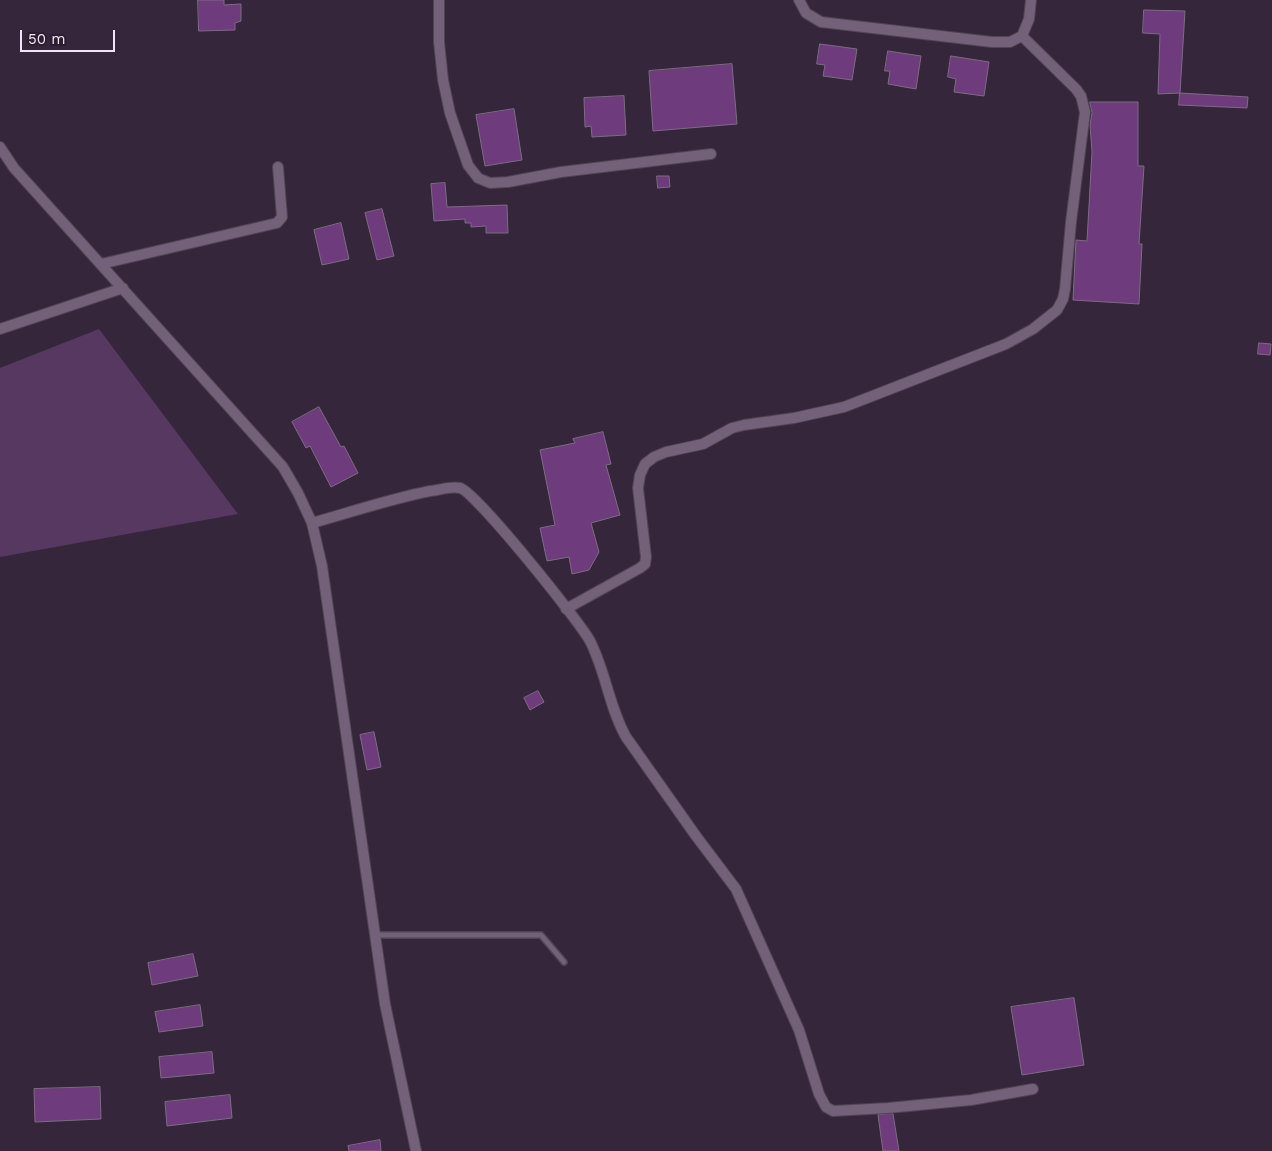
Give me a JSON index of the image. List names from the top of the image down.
{
  "scale_bar": "50 m"
}
